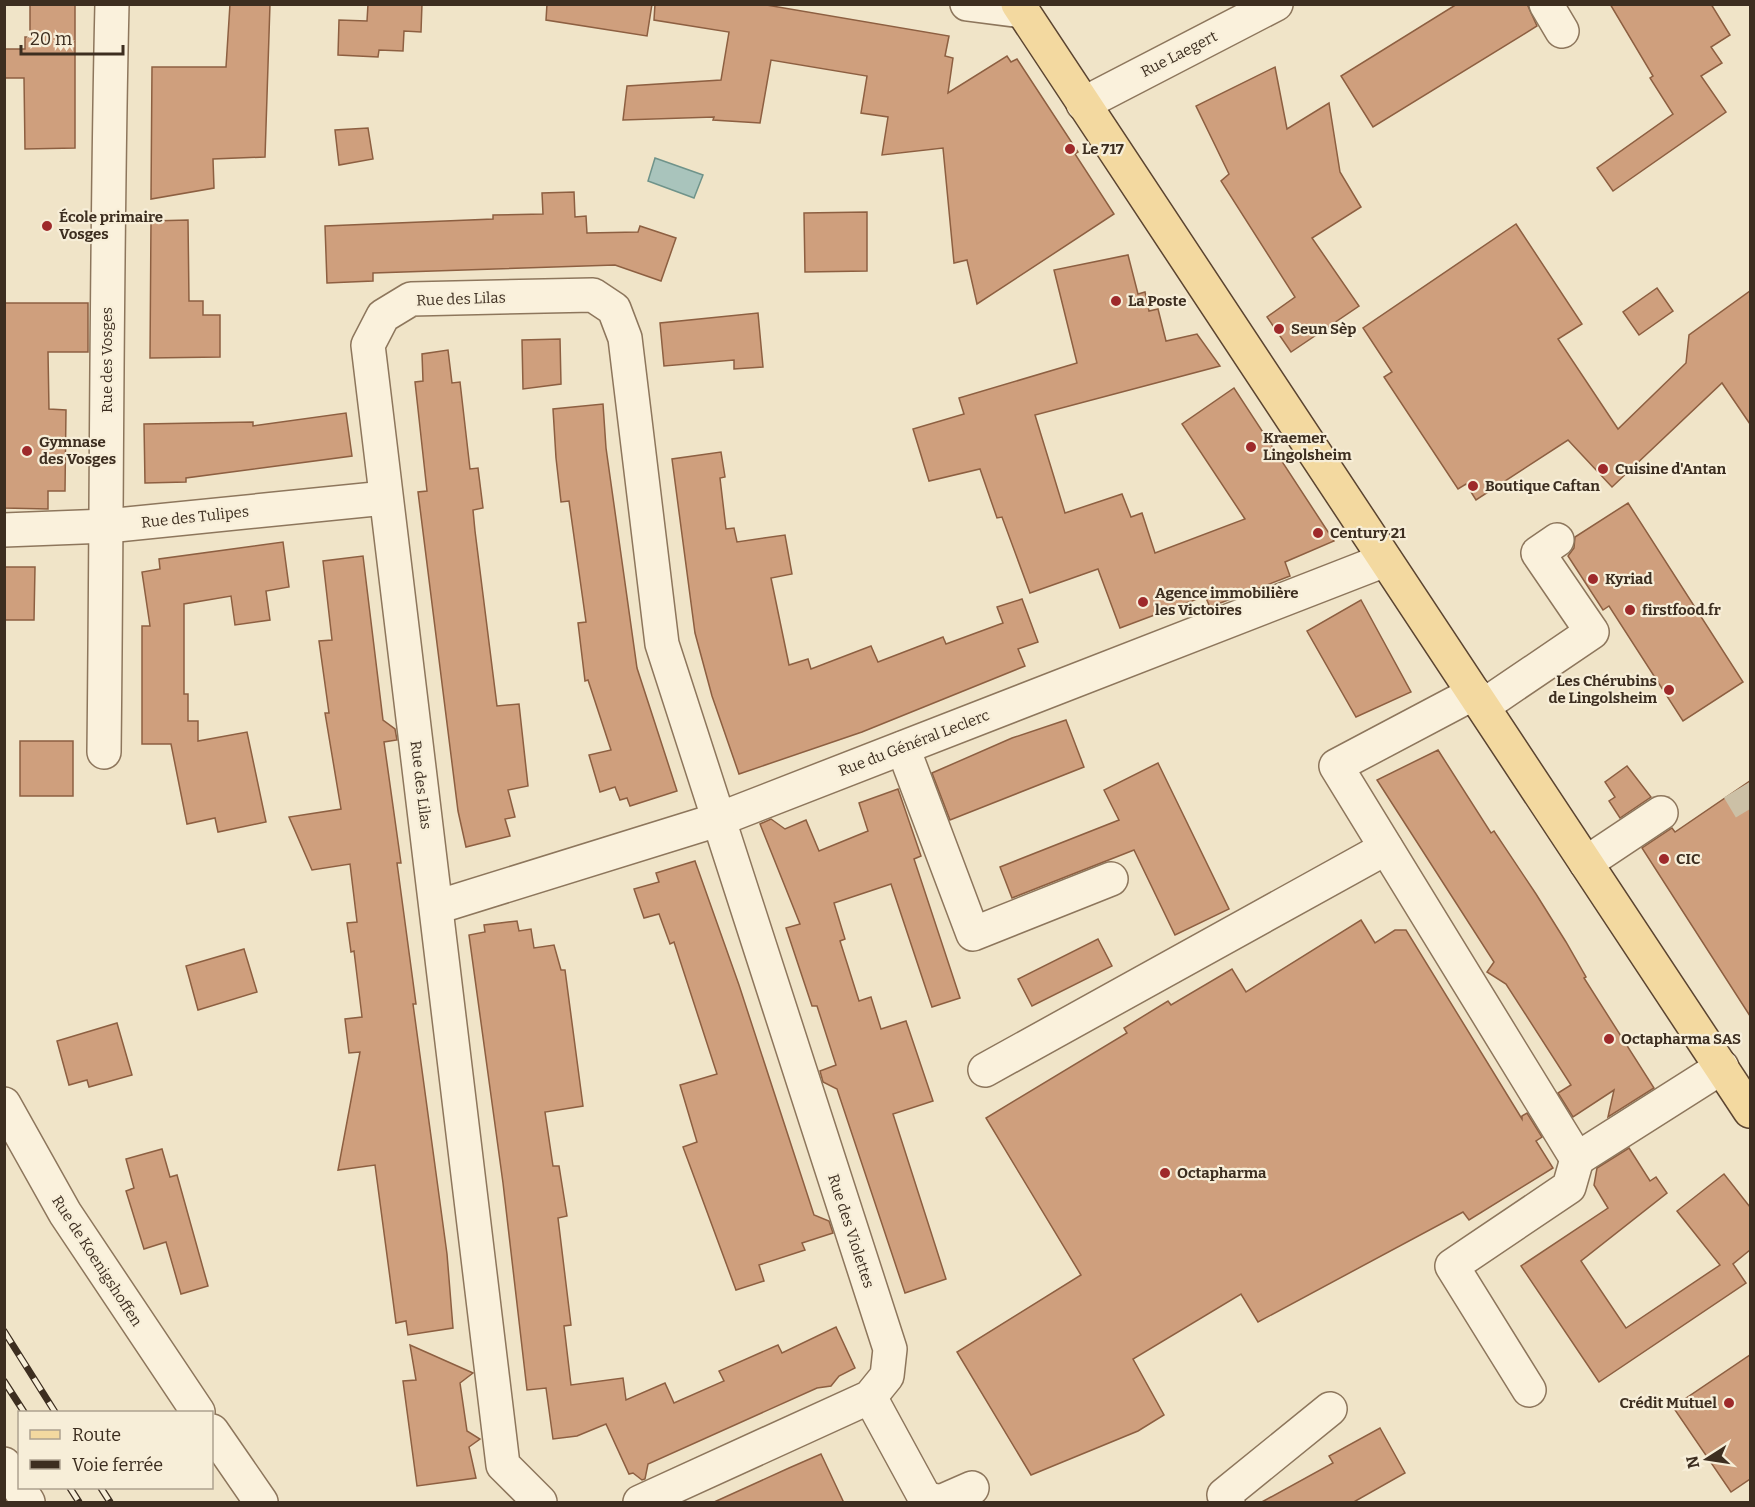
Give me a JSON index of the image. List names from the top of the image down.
{
  "streets": {
    "street": [
      "Rue Laegert",
      "Rue des Lilas",
      "Rue des Vosges",
      "Rue des Tulipes",
      "Rue du Général Leclerc",
      "Rue des Violettes",
      "Rue de Koenigshoffen"
    ]
  },
  "crossings": [
    ["Rue des Lilas", "Rue des Tulipes"],
    ["Rue des Lilas", "Rue du Général Leclerc"],
    ["Rue des Lilas", "Rue des Violettes"],
    ["Rue des Vosges", "Rue des Tulipes"],
    ["Rue du Général Leclerc", "Rue des Violettes"]
  ],
  "places": [
    "Le 717",
    "École primaire Vosges",
    "La Poste",
    "Seun Sèp",
    "Kraemer Lingolsheim",
    "Gymnase des Vosges",
    "Cuisine d'Antan",
    "Boutique Caftan",
    "Century 21",
    "Kyriad",
    "Agence immobilière les Victoires",
    "firstfood.fr",
    "Les Chérubins de Lingolsheim",
    "CIC",
    "Octapharma SAS",
    "Octapharma",
    "Crédit Mutuel"
  ],
  "legend": ["Route", "Voie ferrée"],
  "scale_bar": "20 m",
  "north": "left"
}
